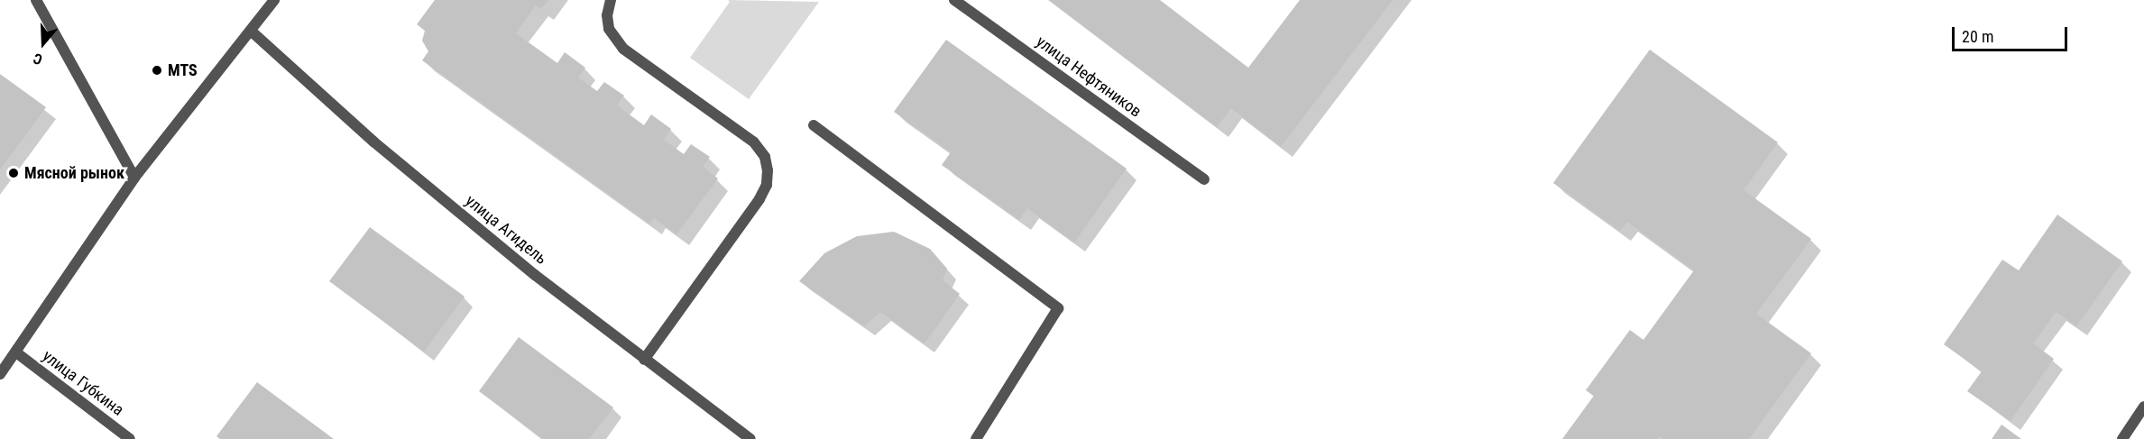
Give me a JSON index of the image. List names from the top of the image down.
{
  "streets": {
    "street": ["улица Нефтяников", "улица Агидель", "улица Губкина"]
  },
  "places": ["MTS", "Мясной рынок"],
  "scale_bar": "20 m",
  "north": "bottom"
}
